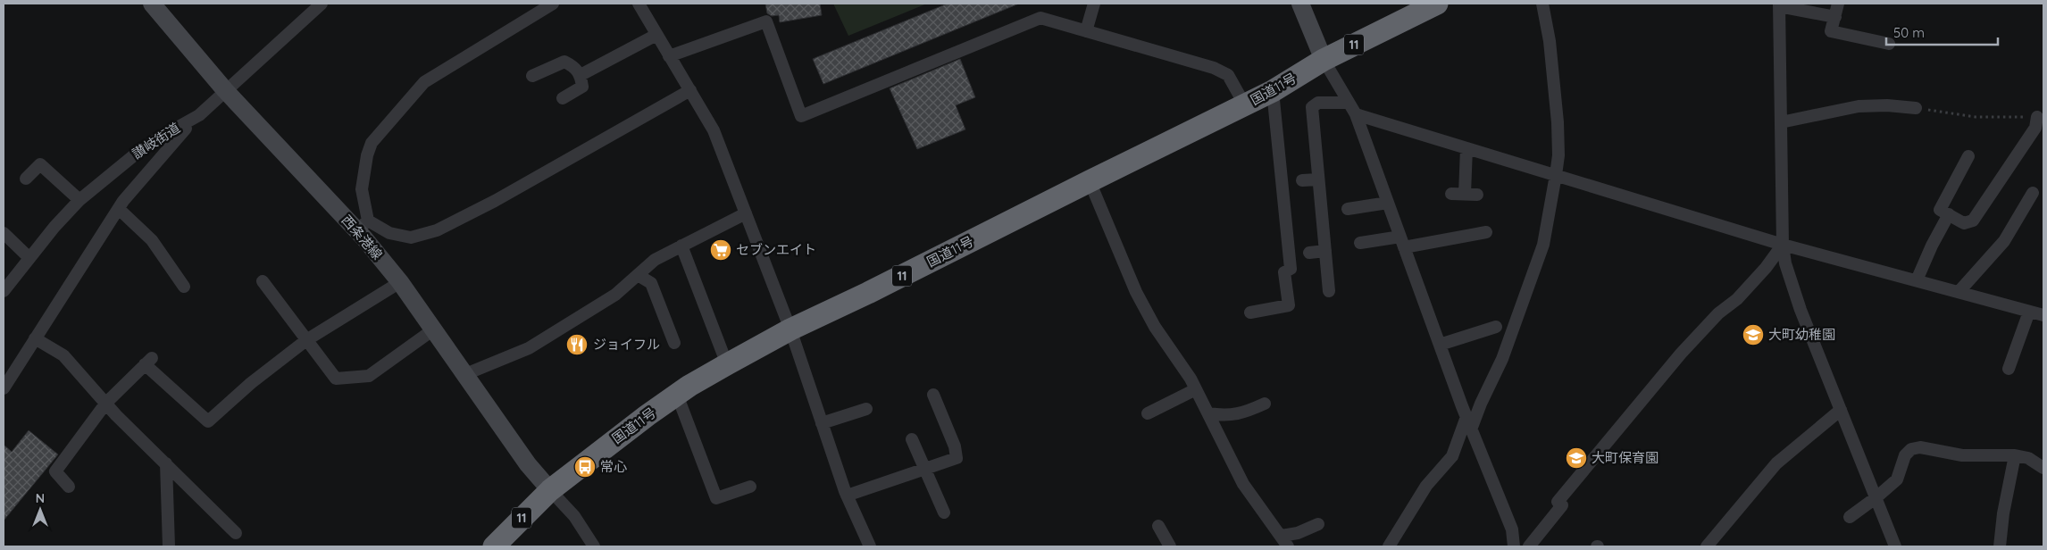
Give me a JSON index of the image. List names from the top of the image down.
{
  "streets": {
    "highway": ["11", "国道11号"],
    "main road": ["西条港線"],
    "street": ["讃岐街道"]
  },
  "crossings": [
    ["国道11号", "西条港線"],
    ["讃岐街道", "西条港線"]
  ],
  "places": {
    "supermarket": ["セブンエイト"],
    "school or university": ["大町幼稚園", "大町保育園"],
    "restaurant": ["ジョイフル"],
    "bus stop": ["常心"]
  },
  "scale_bar": "50 m",
  "north": "top"
}
